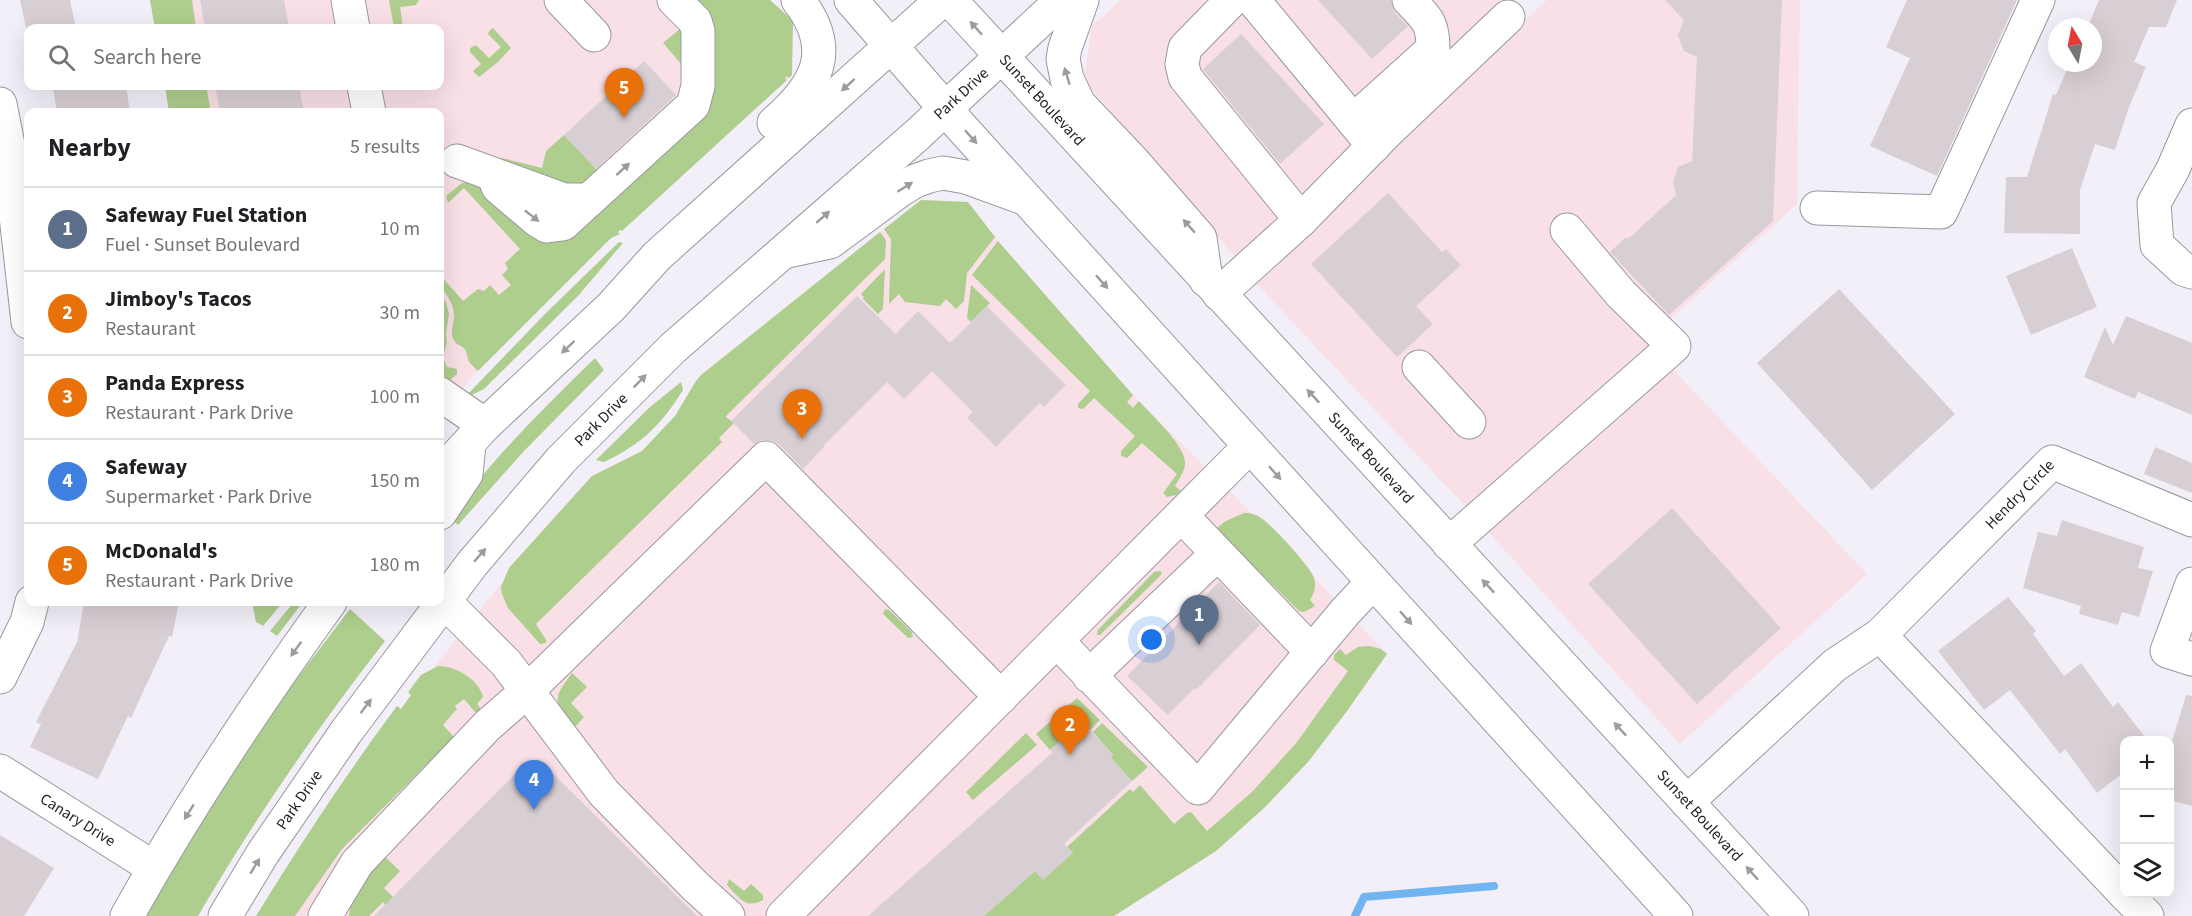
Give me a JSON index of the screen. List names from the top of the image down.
{
  "streets": {
    "main road": [
      "Park Drive",
      "Sunset Boulevard",
      "Hendry Circle",
      "Canary Drive"
    ]
  },
  "crossings": [
    ["Park Drive", "Sunset Boulevard"],
    ["Sunset Boulevard", "Hendry Circle"]
  ],
  "north": "top",
  "page": {
    "search": "Search here",
    "pins": [
      "5",
      "3",
      "1",
      "2",
      "4"
    ],
    "heading": ["Nearby", "5 results"],
    "list": [
      {
        "mark": "1",
        "name": "Safeway Fuel Station",
        "note": "Fuel · Sunset Boulevard",
        "value": "10 m"
      },
      {
        "mark": "2",
        "name": "Jimboy's Tacos",
        "note": "Restaurant",
        "value": "30 m"
      },
      {
        "mark": "3",
        "name": "Panda Express",
        "note": "Restaurant · Park Drive",
        "value": "100 m"
      },
      {
        "mark": "4",
        "name": "Safeway",
        "note": "Supermarket · Park Drive",
        "value": "150 m"
      },
      {
        "mark": "5",
        "name": "McDonald's",
        "note": "Restaurant · Park Drive",
        "value": "180 m"
      }
    ],
    "map_buttons": ["+", "−"]
  }
}
